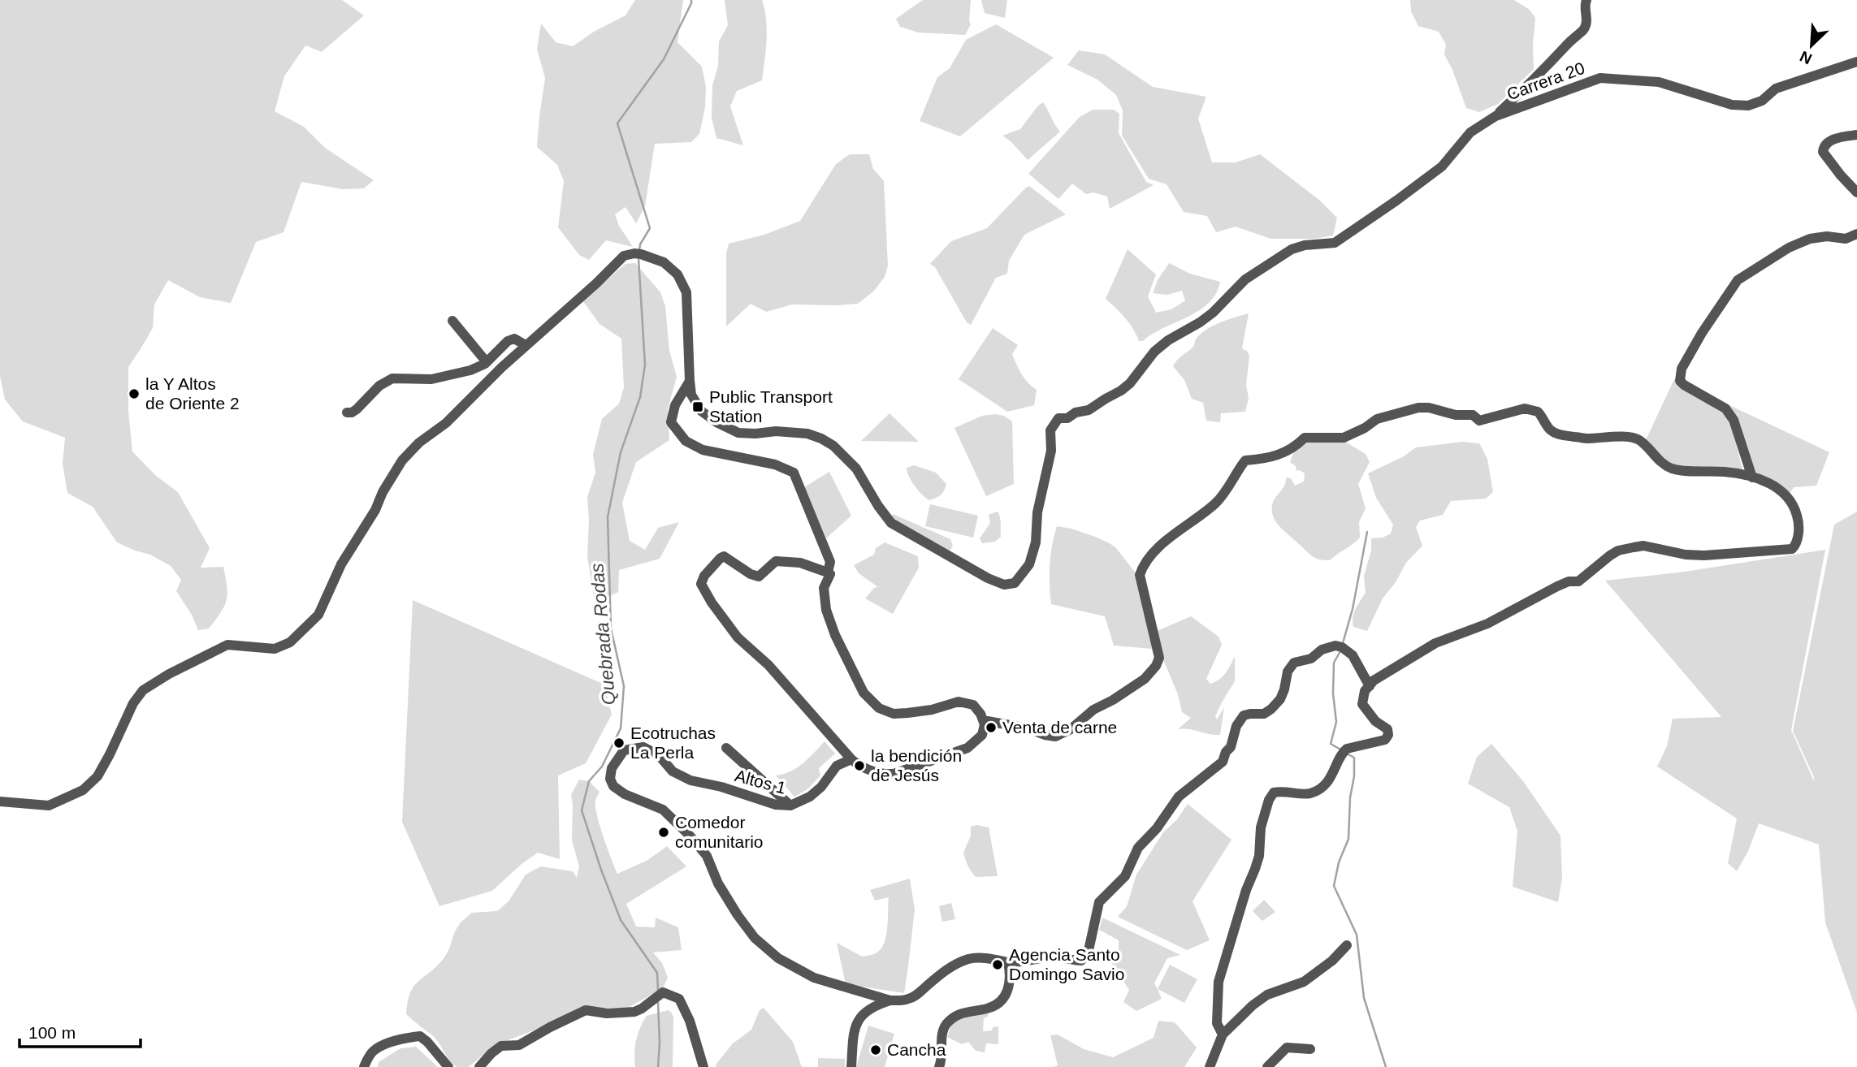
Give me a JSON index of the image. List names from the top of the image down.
{
  "streets": {
    "street": ["Carrera 20", "Altos 1"]
  },
  "water": ["Quebrada Rodas"],
  "places": {
    "other": [
      "la Y Altos de Oriente 2",
      "Venta de carne",
      "Ecotruchas La Perla",
      "la bendición de Jesús",
      "Comedor comunitario",
      "Agencia Santo Domingo Savio",
      "Cancha"
    ],
    "transit": ["Public Transport Station"]
  },
  "scale_bar": "100 m",
  "north": "bottom left"
}
